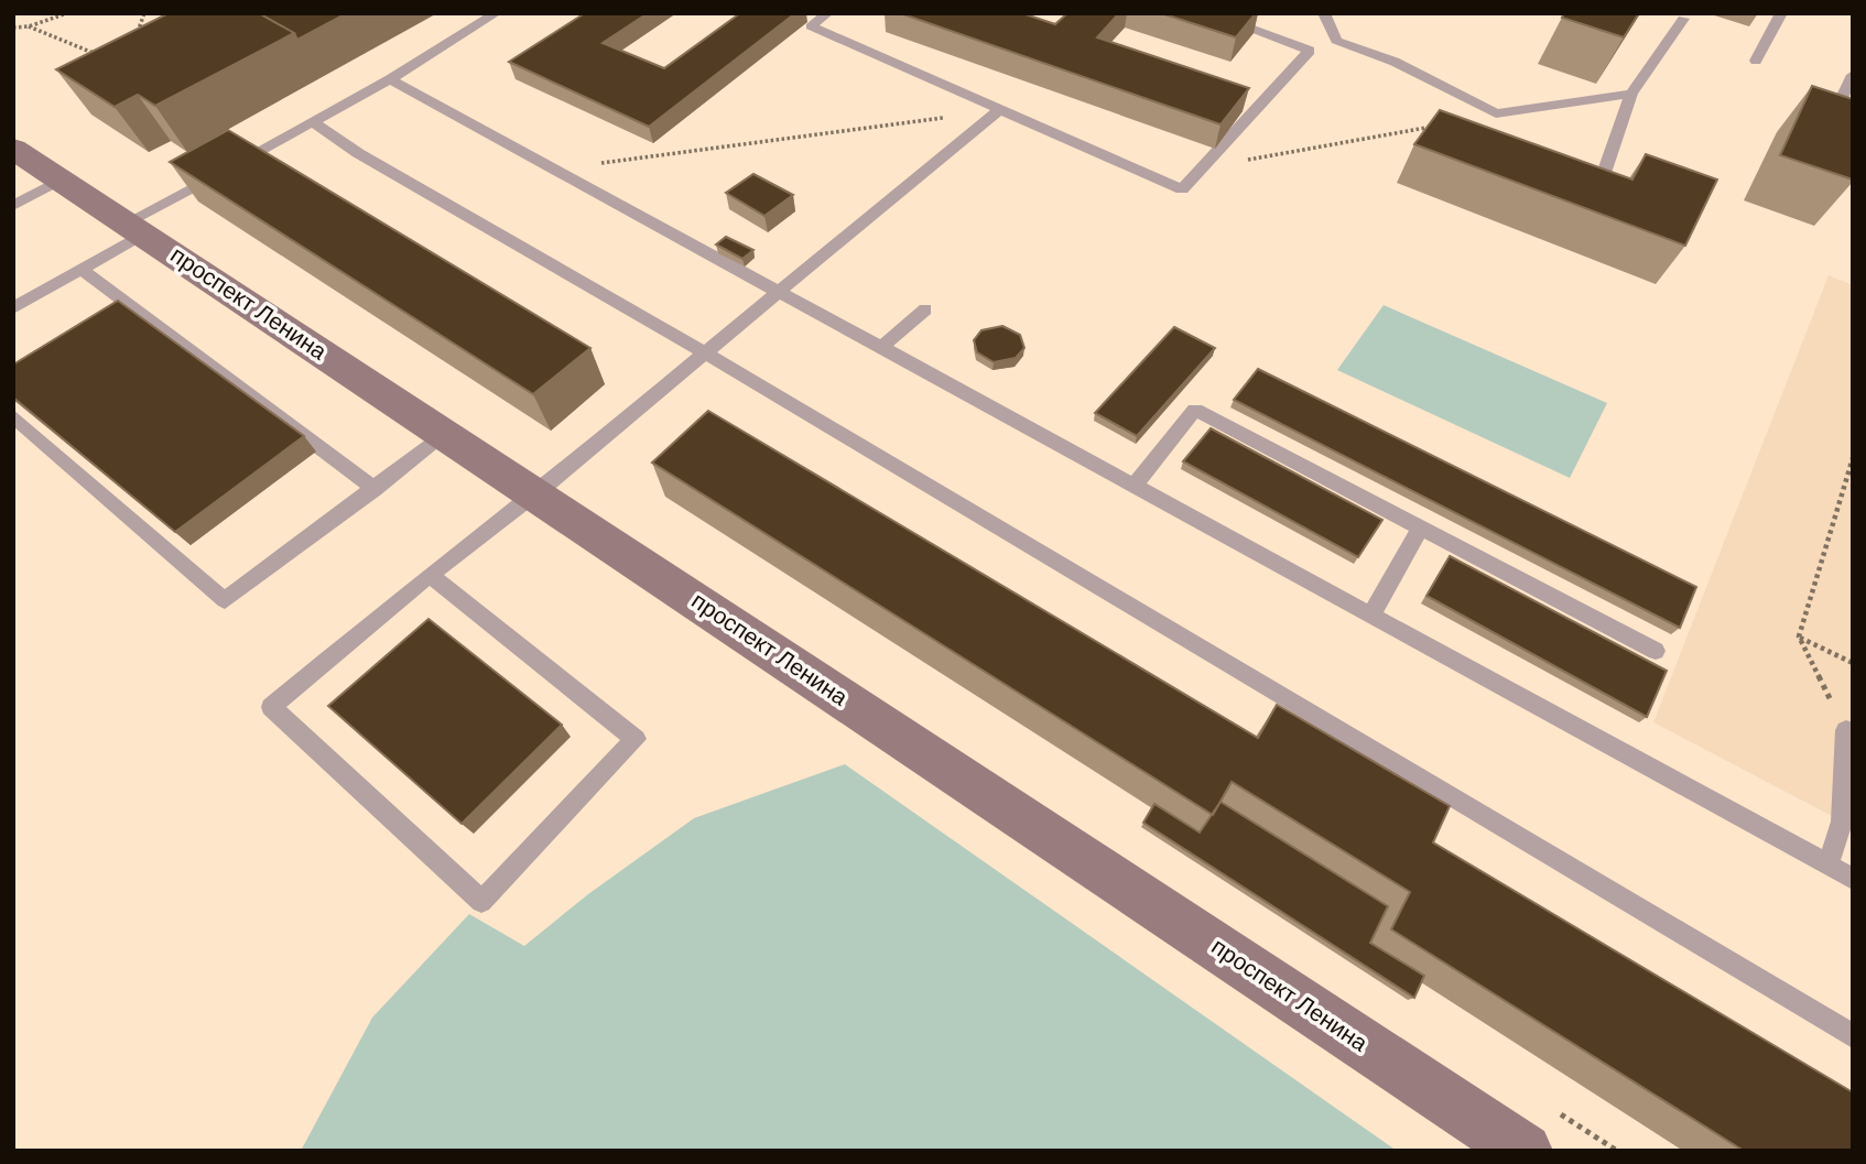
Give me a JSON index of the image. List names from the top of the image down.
{
  "streets": {
    "main road": ["проспект Ленина"]
  }
}
